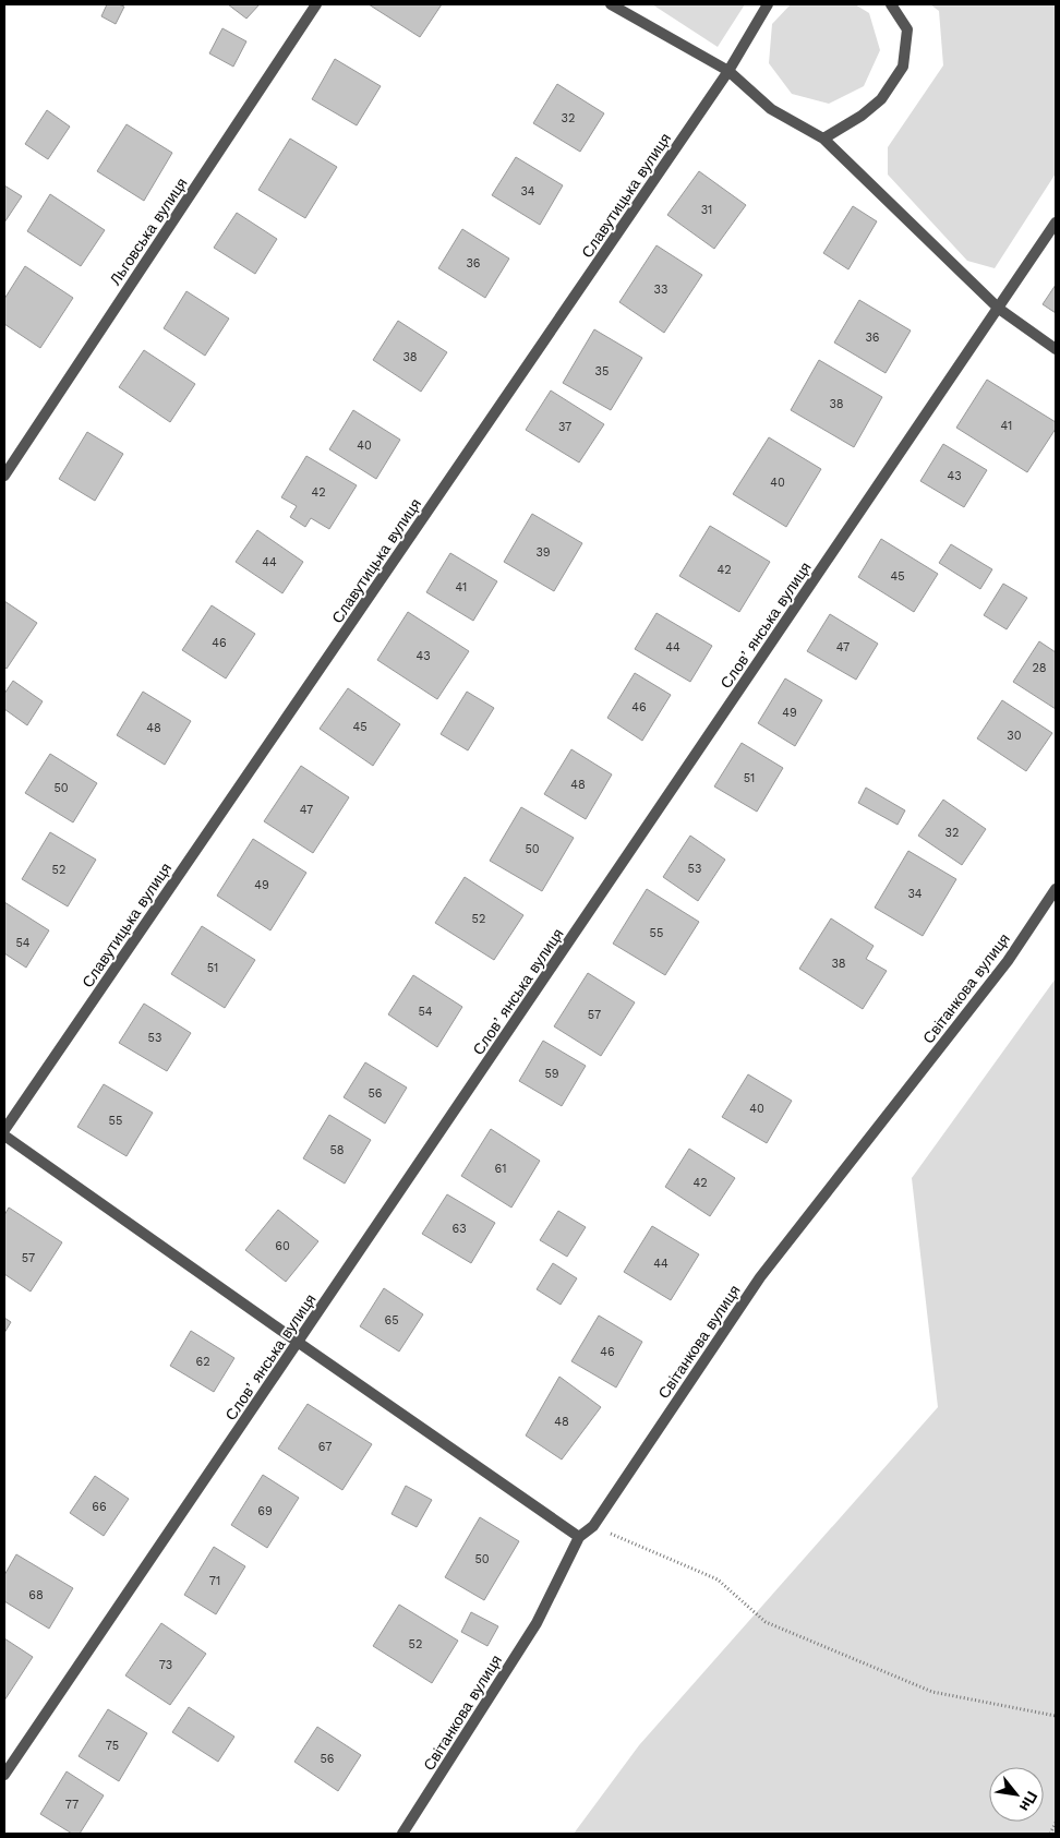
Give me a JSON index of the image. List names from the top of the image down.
{
  "streets": {
    "street": [
      "Славутицька вулиця",
      "Льговська вулиця",
      "Словʼянська вулиця",
      "Світанкова вулиця"
    ]
  },
  "house_numbers": [
    "32",
    "34",
    "31",
    "36",
    "33",
    "36",
    "38",
    "35",
    "38",
    "41",
    "37",
    "40",
    "43",
    "40",
    "42",
    "39",
    "44",
    "42",
    "45",
    "41",
    "46",
    "44",
    "47",
    "43",
    "28",
    "46",
    "49",
    "45",
    "48",
    "30",
    "51",
    "48",
    "50",
    "47",
    "32",
    "50",
    "53",
    "52",
    "49",
    "34",
    "52",
    "55",
    "54",
    "38",
    "51",
    "54",
    "57",
    "53",
    "59",
    "56",
    "40",
    "55",
    "58",
    "61",
    "42",
    "63",
    "60",
    "57",
    "44",
    "65",
    "46",
    "62",
    "48",
    "67",
    "66",
    "69",
    "50",
    "71",
    "68",
    "52",
    "73",
    "75",
    "56",
    "77"
  ],
  "north": "bottom right"
}
